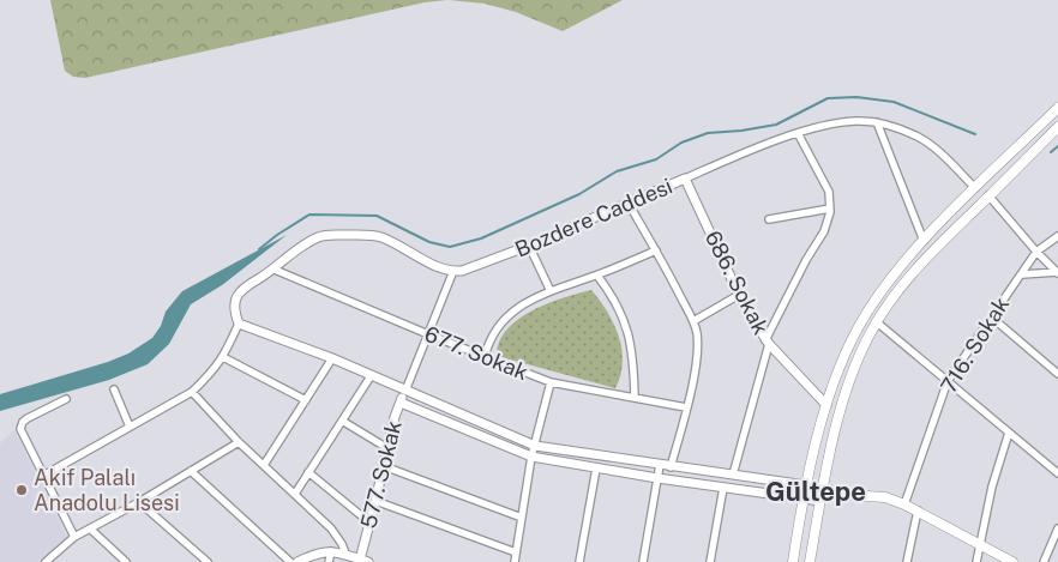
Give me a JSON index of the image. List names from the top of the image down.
{
  "streets": {
    "street": [
      "Bozdere Caddesi",
      "686. Sokak",
      "716. Sokak",
      "677. Sokak",
      "577. Sokak"
    ]
  },
  "crossings": [
    ["Bozdere Caddesi", "686. Sokak"]
  ],
  "districts": ["Gültepe"],
  "places": ["Akif Palalı Anadolu Lisesi"]
}
